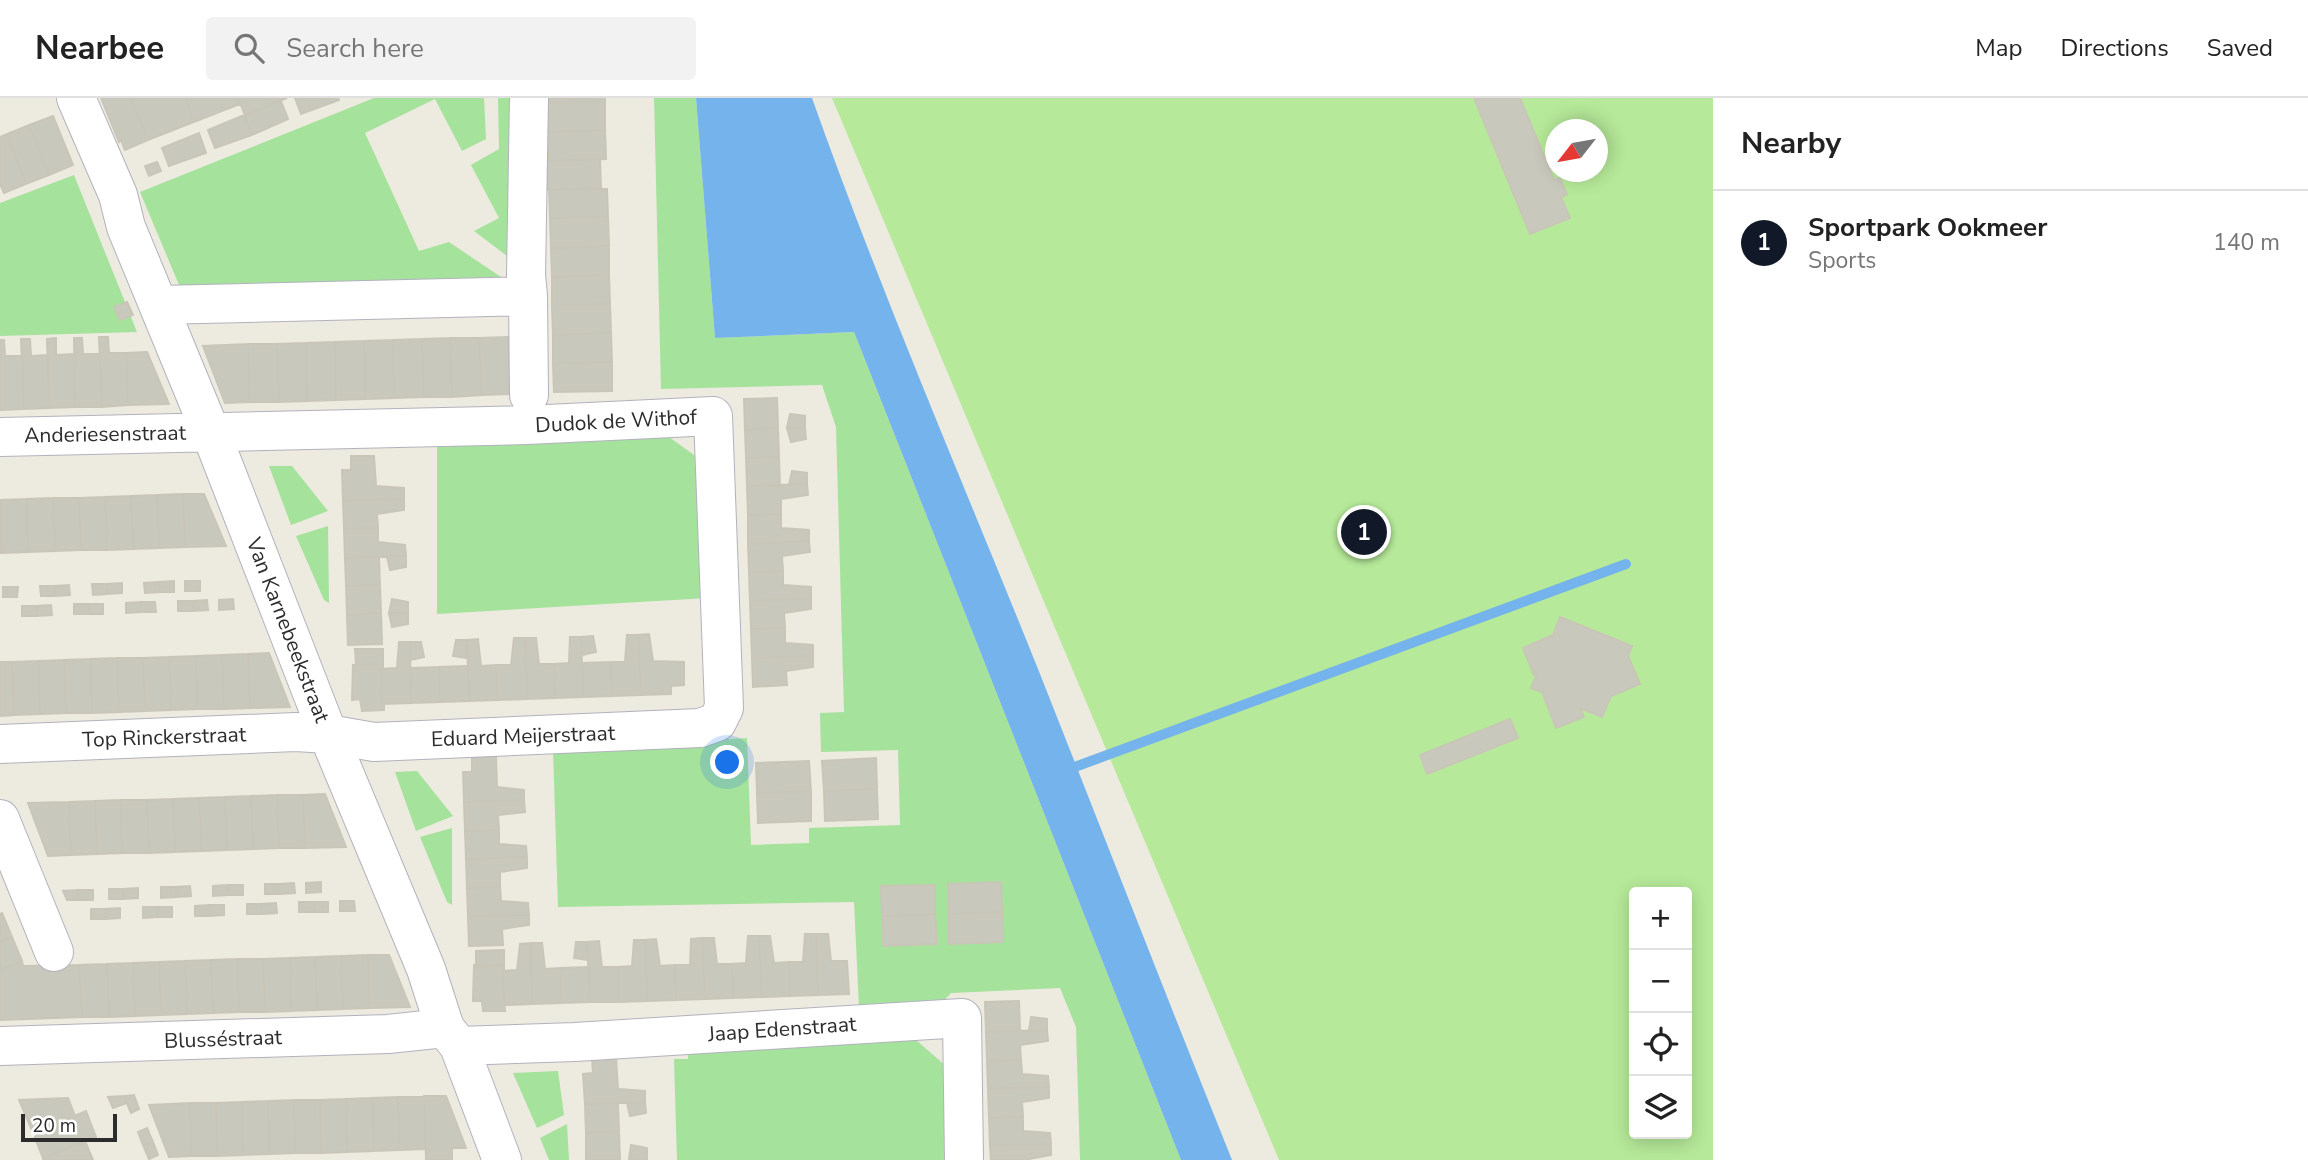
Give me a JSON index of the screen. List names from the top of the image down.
{
  "streets": {
    "street": [
      "Dudok de Withof",
      "Anderiesenstraat",
      "Van Karnebeekstraat",
      "Eduard Meijerstraat",
      "Top Rinckerstraat",
      "Jaap Edenstraat",
      "Blusséstraat"
    ]
  },
  "crossings": [
    ["Dudok de Withof", "Anderiesenstraat"],
    ["Dudok de Withof", "Van Karnebeekstraat"],
    ["Dudok de Withof", "Eduard Meijerstraat"],
    ["Anderiesenstraat", "Van Karnebeekstraat"],
    ["Van Karnebeekstraat", "Eduard Meijerstraat"],
    ["Van Karnebeekstraat", "Top Rinckerstraat"],
    ["Van Karnebeekstraat", "Jaap Edenstraat"],
    ["Van Karnebeekstraat", "Blusséstraat"],
    ["Eduard Meijerstraat", "Top Rinckerstraat"],
    ["Jaap Edenstraat", "Blusséstraat"]
  ],
  "scale_bar": "20 m",
  "north": "bottom left",
  "page": {
    "header": "Nearbee",
    "search": "Search here",
    "nav": ["Map", "Directions", "Saved"],
    "heading": "Nearby",
    "list": [
      {
        "mark": "1",
        "name": "Sportpark Ookmeer",
        "note": "Sports",
        "value": "140 m"
      }
    ],
    "pins": "1",
    "map_buttons": ["+", "−"],
    "scale": "20 m"
  }
}
